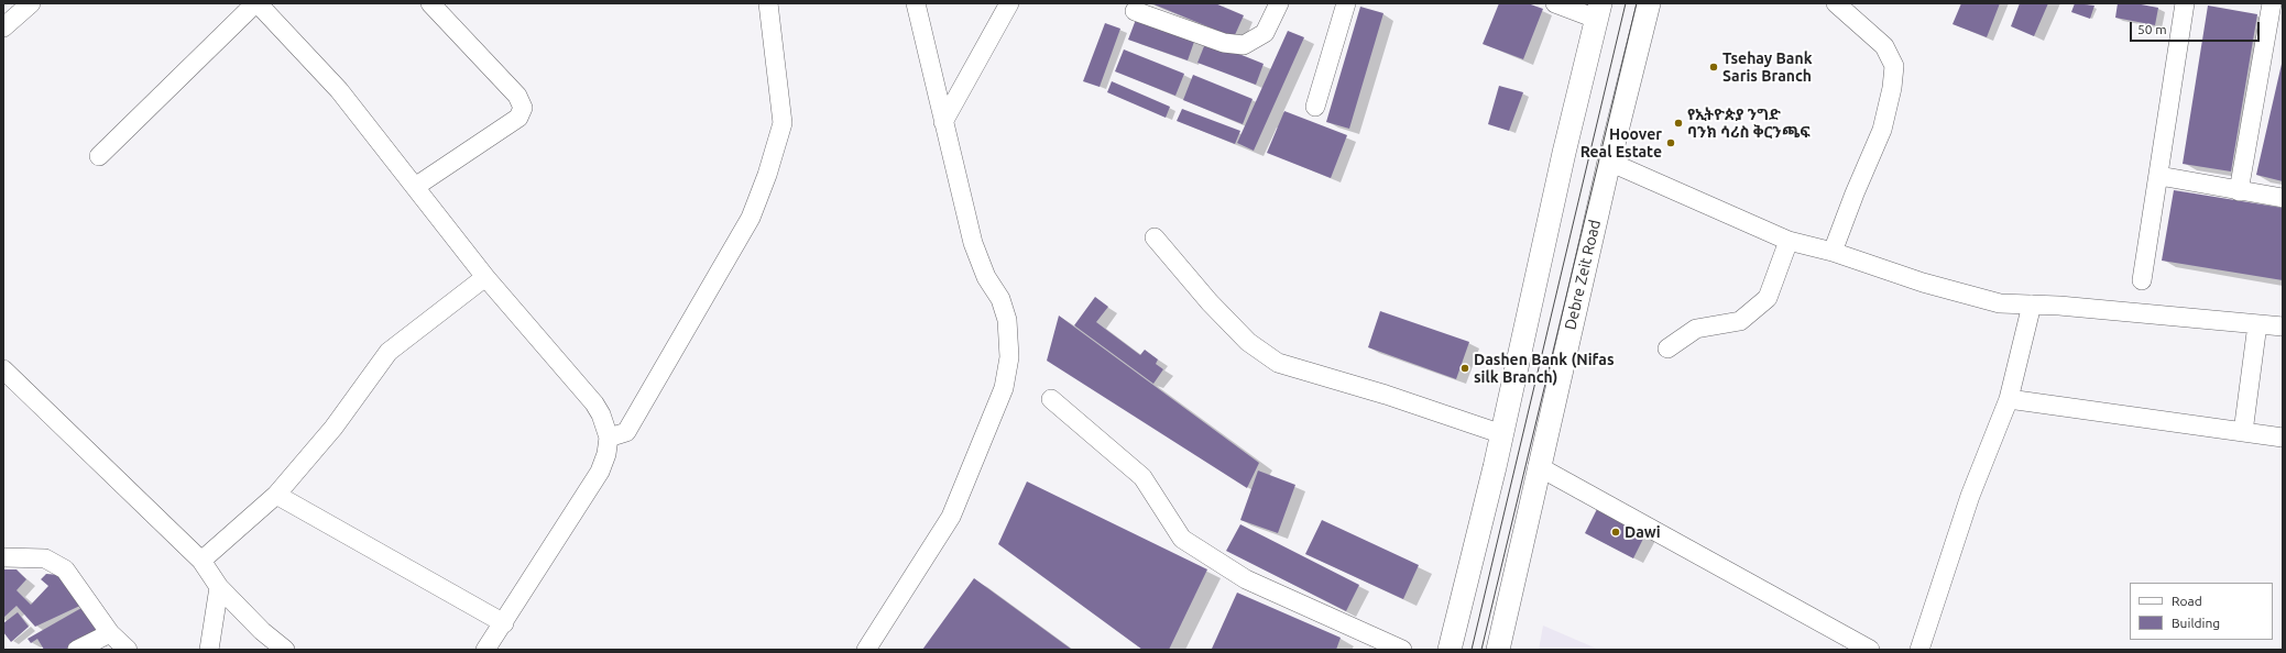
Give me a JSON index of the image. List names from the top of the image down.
{
  "streets": {
    "main road": ["Debre Zeit Road"]
  },
  "places": [
    "Tsehay Bank Saris Branch",
    "የኢትዮጵያ ንግድ ባንክ ሳሪስ ቅርንጫፍ",
    "Hoover Real Estate",
    "Dashen Bank (Nifas silk Branch)",
    "Dawi"
  ],
  "legend": ["Road", "Building"],
  "scale_bar": "50 m"
}
